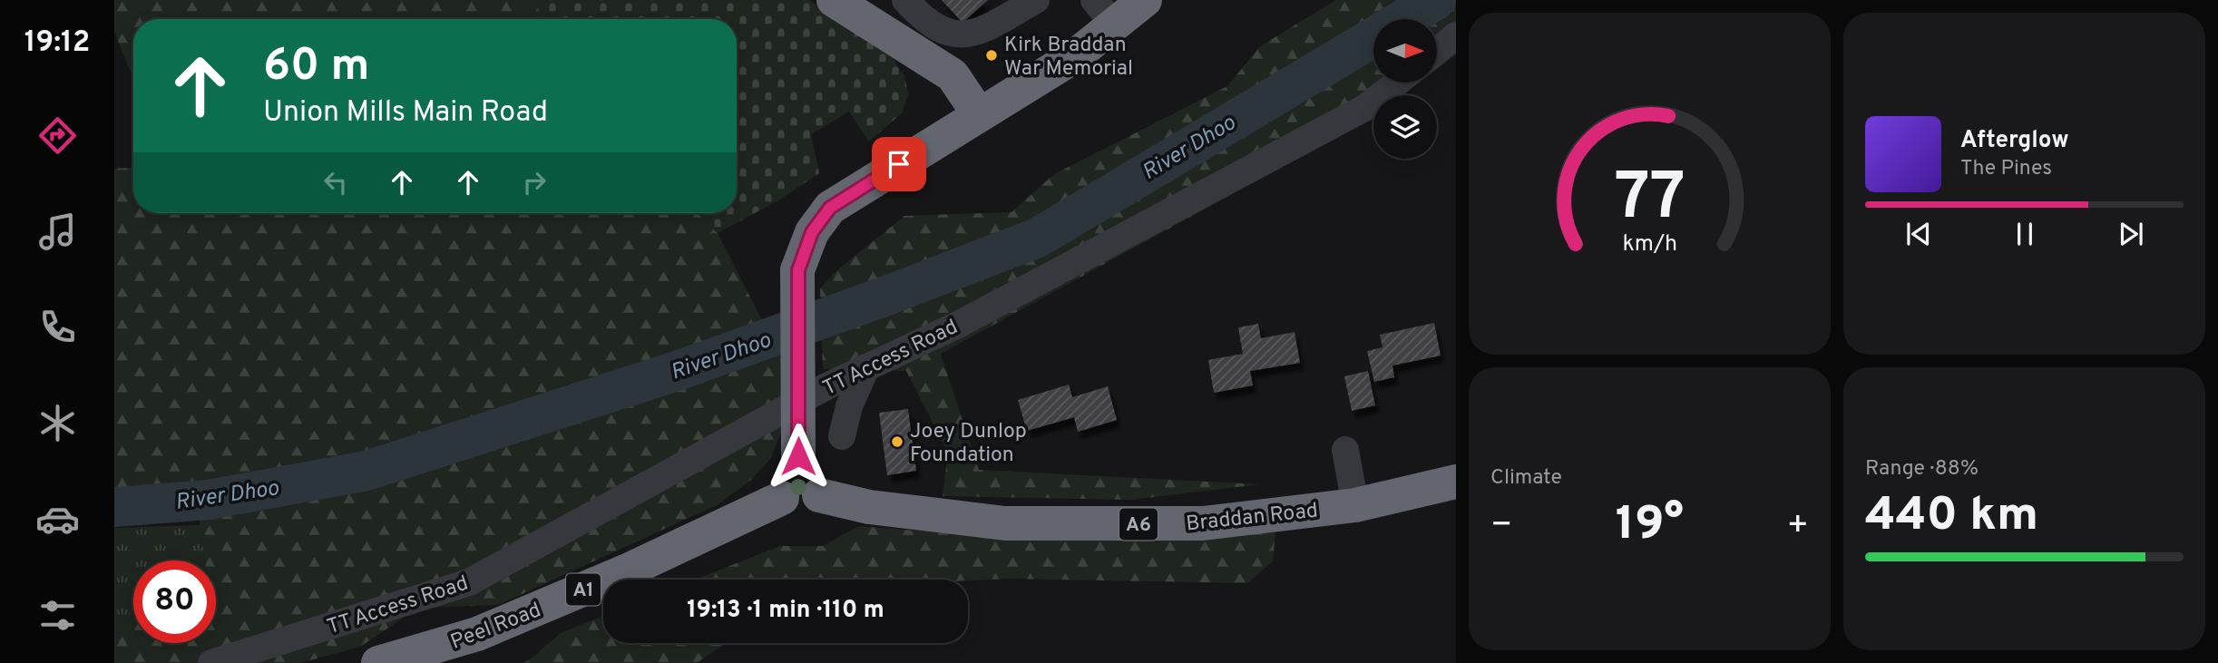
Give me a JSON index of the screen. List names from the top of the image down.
{
  "streets": {
    "highway": [
      "Braddan Road",
      "A6",
      "A1",
      "Peel Road"
    ],
    "lane": ["TT Access Road"]
  },
  "crossings": [
    ["Braddan Road", "Peel Road"]
  ],
  "water": ["River Dhoo"],
  "places": ["Kirk Braddan War Memorial", "Joey Dunlop Foundation"],
  "north": "right",
  "page": {
    "tabs": "19:12",
    "turn": ["60 m", "Union Mills Main Road"],
    "song": ["Afterglow", "The Pines"],
    "tile": [
      "Climate",
      ["Range · 88%", "440 km"]
    ],
    "heat": ["−", "19°", "+"],
    "limit": "80",
    "trip": "19:13 · 1 min · 110 m",
    "gauge": ["77", "km/h"]
  }
}
